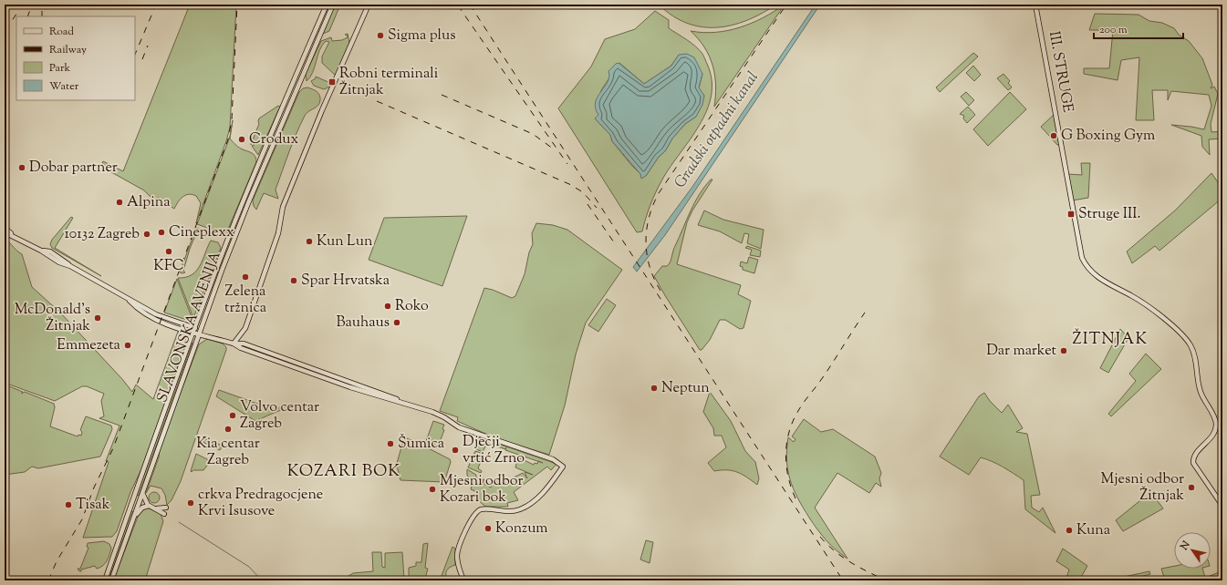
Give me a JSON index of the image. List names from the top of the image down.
{
  "streets": {
    "street": ["III. STRUGE", "SLAVONSKA AVENIJA"]
  },
  "districts": ["ŽITNJAK", "KOZARI BOK"],
  "water": ["Gradski otpadni kanal"],
  "places": {
    "other": [
      "Sigma plus",
      "G Boxing Gym",
      "Crodux",
      "Dobar partner",
      "Alpina",
      "Cineplexx",
      "10132 Zagreb",
      "Kun Lun",
      "KFC",
      "Zelena tržnica",
      "Spar Hrvatska",
      "Roko",
      "McDonald's Žitnjak",
      "Bauhaus",
      "Emmezeta",
      "Dar market",
      "Neptun",
      "Volvo centar Zagreb",
      "Kia centar Zagreb",
      "Šumica",
      "Dječji vrtić Zrno",
      "Mjesni odbor Žitnjak",
      "Mjesni odbor Kozari bok",
      "crkva Predragocjene Krvi Isusove",
      "Tisak",
      "Konzum",
      "Kuna"
    ],
    "transit": ["Robni terminali Žitnjak", "Struge III."]
  },
  "legend": [
    "Road",
    "Railway",
    "Park",
    "Water"
  ],
  "scale_bar": "200 m",
  "north": "top left"
}
